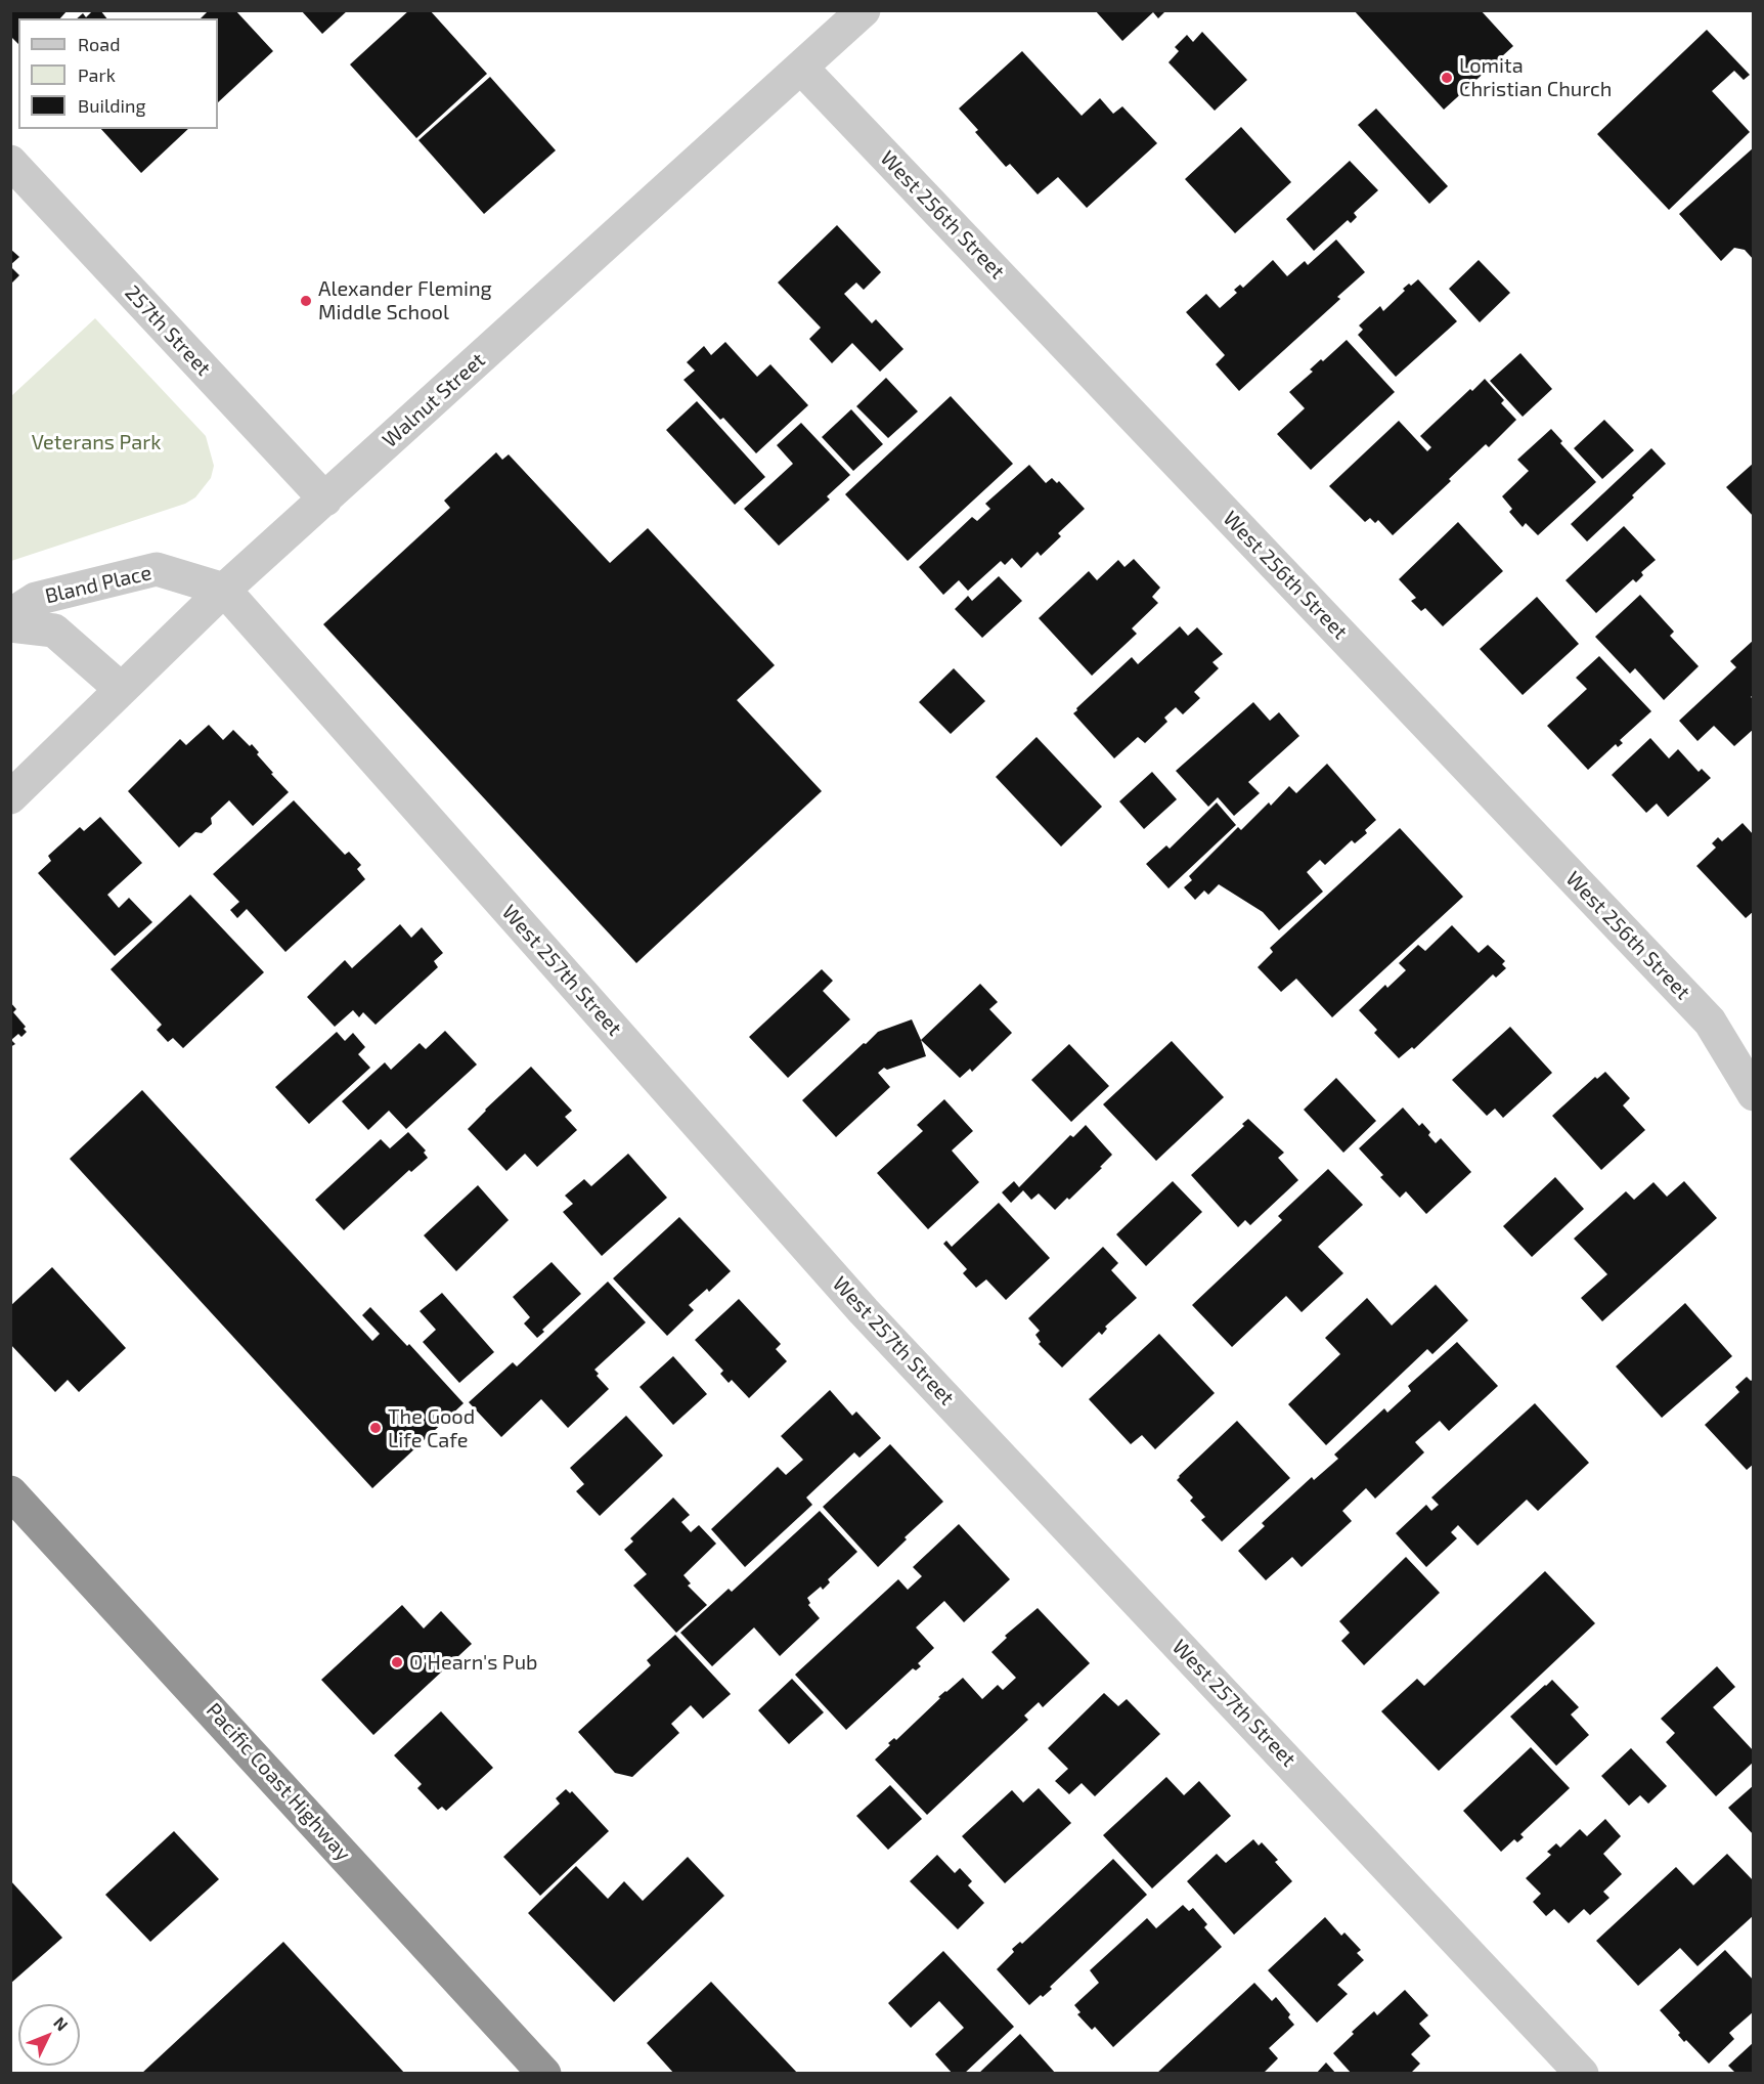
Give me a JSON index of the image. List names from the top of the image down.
{
  "streets": {
    "highway": ["Pacific Coast Highway"],
    "street": [
      "West 256th Street",
      "257th Street",
      "Walnut Street",
      "Bland Place",
      "West 257th Street"
    ]
  },
  "crossings": [
    ["West 256th Street", "Walnut Street"],
    ["257th Street", "Walnut Street"],
    ["Walnut Street", "Bland Place"],
    ["Walnut Street", "West 257th Street"],
    ["Bland Place", "West 257th Street"]
  ],
  "parks": ["Veterans Park"],
  "places": [
    "Lomita Christian Church",
    "Alexander Fleming Middle School",
    "The Good Life Cafe",
    "O'Hearn's Pub"
  ],
  "legend": ["Road", "Park", "Building"],
  "north": "top right"
}
